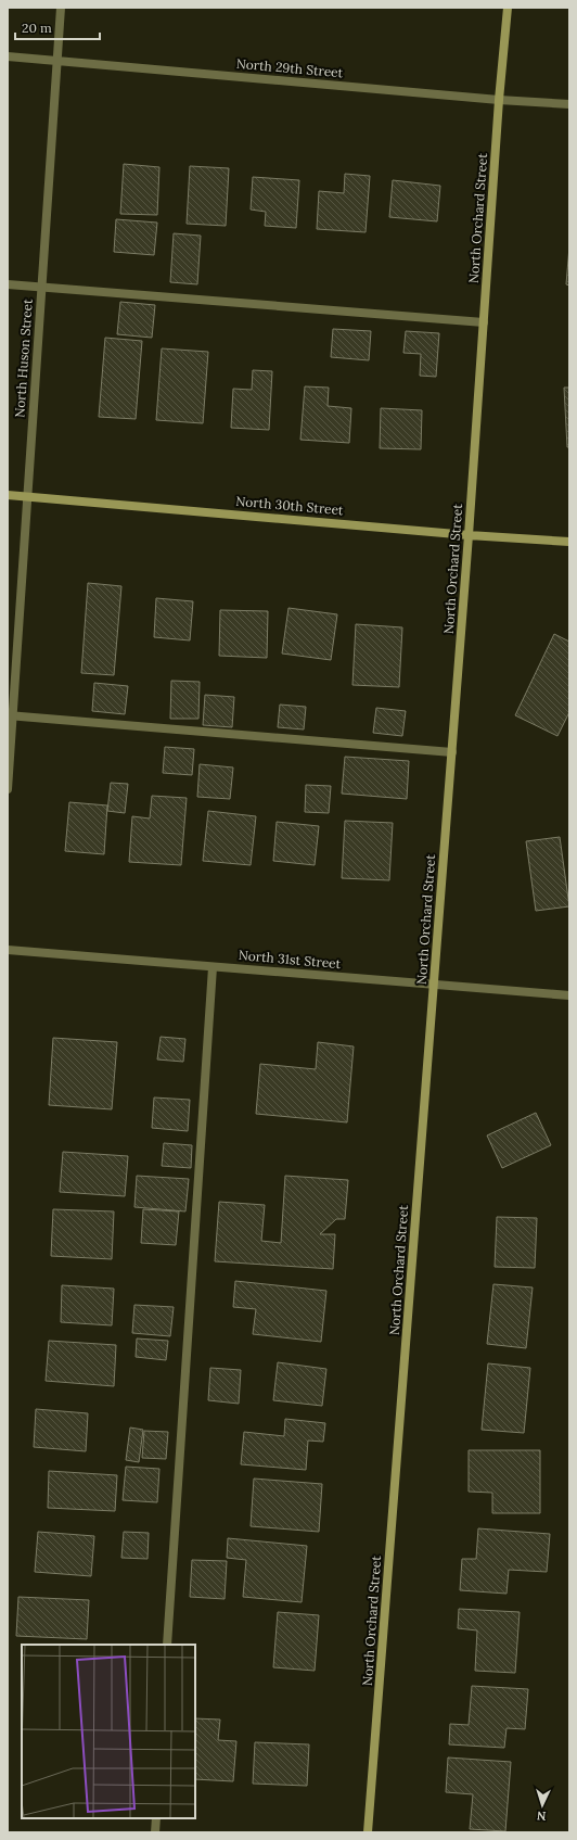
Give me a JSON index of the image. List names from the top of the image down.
{
  "streets": {
    "street": [
      "North 29th Street",
      "North Orchard Street",
      "North Huson Street",
      "North 30th Street",
      "North 31st Street"
    ]
  },
  "crossings": [
    ["North 29th Street", "North Orchard Street"],
    ["North 29th Street", "North Huson Street"],
    ["North Orchard Street", "North 30th Street"],
    ["North Orchard Street", "North 31st Street"],
    ["North Huson Street", "North 30th Street"]
  ],
  "scale_bar": "20 m",
  "north": "bottom"
}
